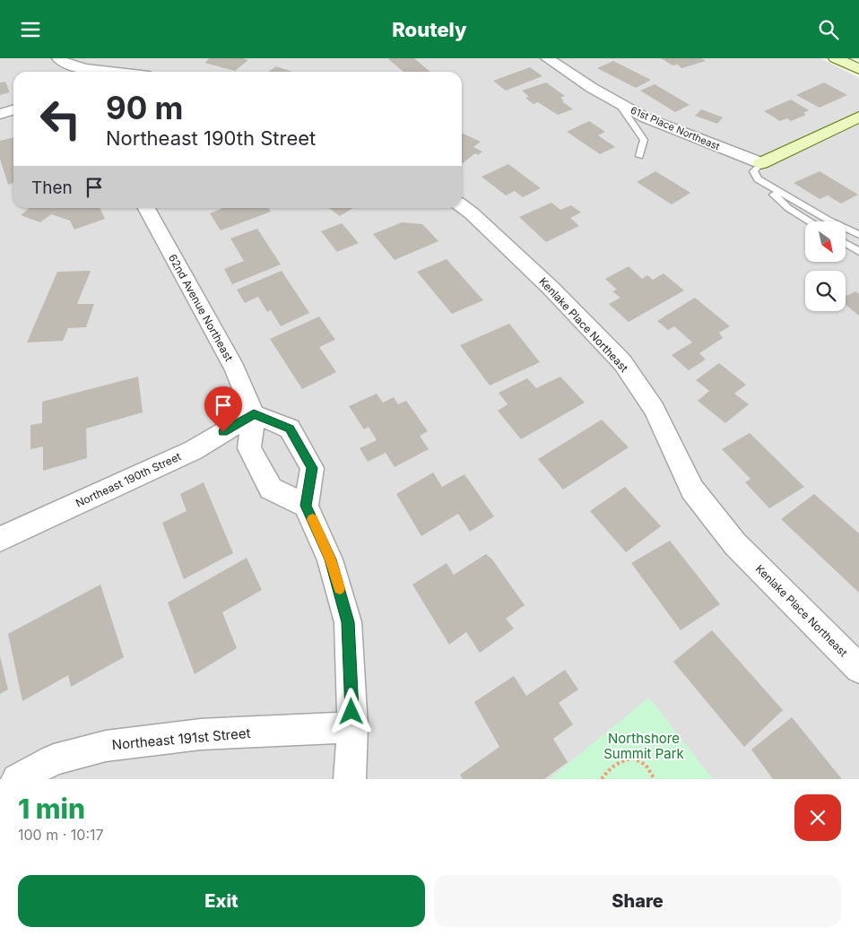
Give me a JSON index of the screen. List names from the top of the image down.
{
  "streets": {
    "street": [
      "61st Place Northeast",
      "62nd Avenue Northeast",
      "Kenlake Place Northeast",
      "Northeast 190th Street",
      "Northeast 191st Street"
    ]
  },
  "crossings": [
    ["62nd Avenue Northeast", "Northeast 190th Street"]
  ],
  "parks": ["Northshore Summit Park"],
  "north": "bottom right",
  "page": {
    "header": "Routely",
    "turn": ["90 m", "Northeast 190th Street"],
    "then": "Then",
    "heading": ["1 min", "100 m · 10:17"],
    "buttons": ["Exit", "Share"]
  }
}
